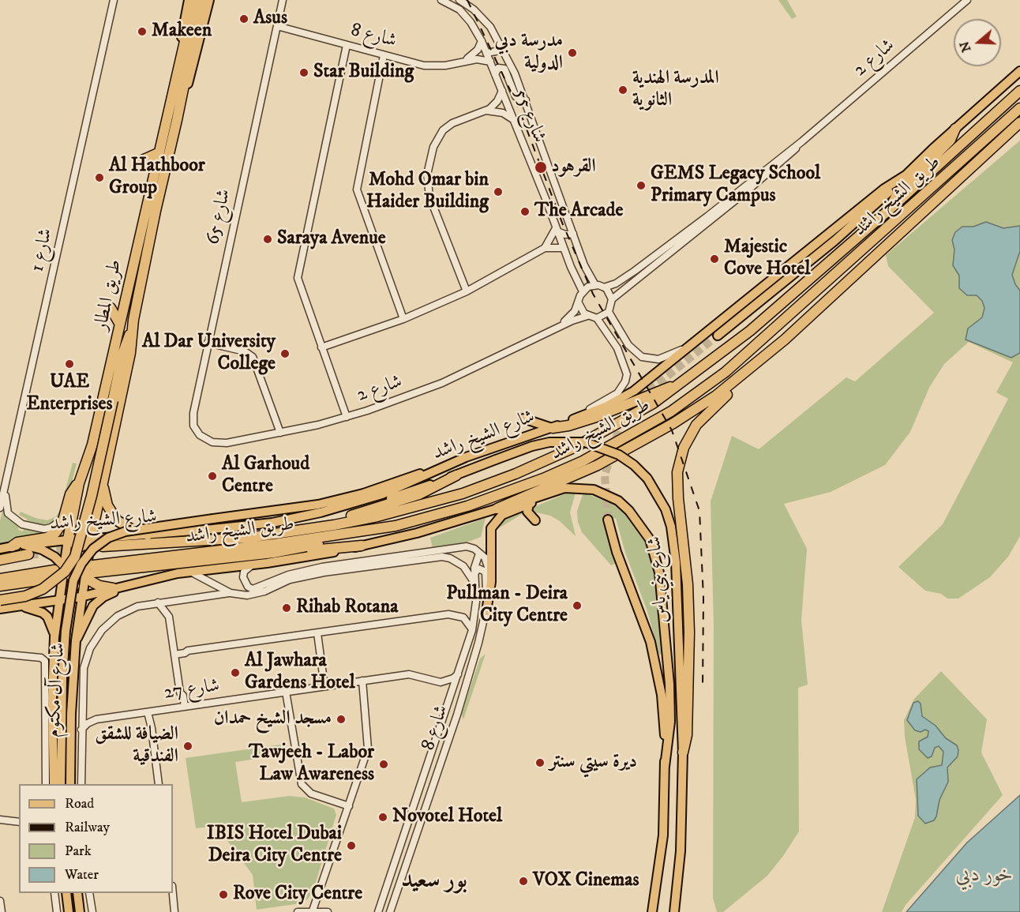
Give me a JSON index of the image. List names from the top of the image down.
{
  "streets": {
    "highway": ["طريق الشيخ راشد", "طريق المطار"],
    "main road": ["شارع الشيخ راشد", "شارع بني ياس", "شارع آل مكتوم"],
    "street": [
      "شارع 8",
      "شارع 2",
      "شارع 55",
      "شارع 65",
      "شارع 1",
      "شارع 27"
    ]
  },
  "crossings": [
    ["شارع 8", "شارع 55"],
    ["شارع 8", "شارع 65"],
    ["شارع 8", "شارع 27"],
    ["شارع 2", "شارع 55"],
    ["شارع 2", "شارع 65"],
    ["طريق الشيخ راشد", "طريق المطار"],
    ["طريق المطار", "شارع الشيخ راشد"],
    ["طريق المطار", "شارع آل مكتوم"],
    ["شارع الشيخ راشد", "شارع بني ياس"]
  ],
  "districts": ["بور سعيد"],
  "water": ["خور دبي"],
  "places": [
    "Asus",
    "Makeen",
    "مدرسة دبي الدولية",
    "Star Building",
    "المدرسة الهندية الثانوية",
    "القرهود",
    "Al Hathboor Group",
    "GEMS Legacy School Primary Campus",
    "Mohd Omar bin Haider Building",
    "The Arcade",
    "Saraya Avenue",
    "Majestic Cove Hotel",
    "Al Dar University College",
    "UAE Enterprises",
    "Al Garhoud Centre",
    "Pullman - Deira City Centre",
    "Rihab Rotana",
    "Al Jawhara Gardens Hotel",
    "مسجد الشيخ حمدان",
    "الضيافة للشقق الفندقية",
    "ديرة سيتي سنتر",
    "Tawjeeh - Labor Law Awareness",
    "Novotel Hotel",
    "IBIS Hotel Dubai Deira City Centre",
    "VOX Cinemas",
    "Rove City Centre"
  ],
  "legend": [
    "Road",
    "Railway",
    "Park",
    "Water"
  ],
  "north": "left"
}
